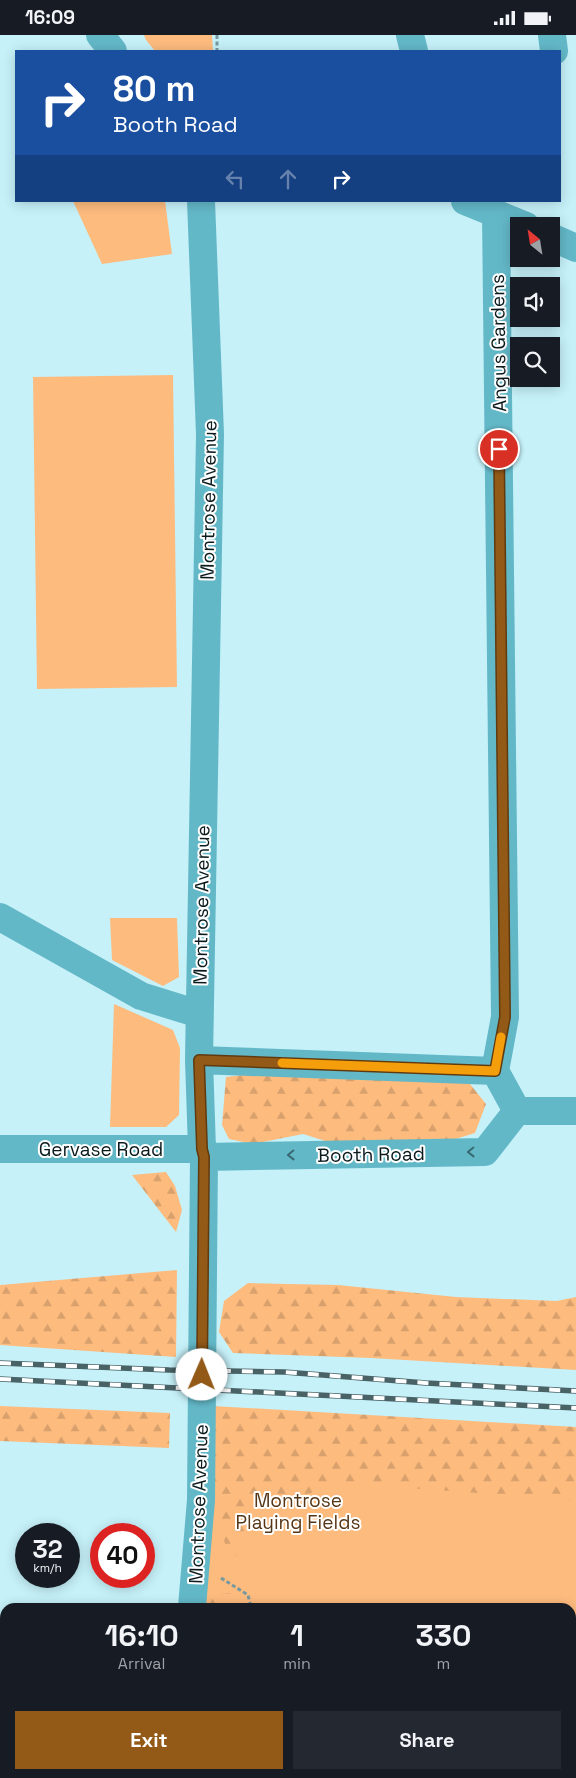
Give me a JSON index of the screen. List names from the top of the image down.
{
  "streets": {
    "street": [
      "Angus Gardens",
      "Montrose Avenue",
      "Gervase Road",
      "Booth Road"
    ]
  },
  "crossings": [
    ["Montrose Avenue", "Gervase Road"],
    ["Montrose Avenue", "Booth Road"],
    ["Gervase Road", "Booth Road"]
  ],
  "parks": ["Montrose Playing Fields"],
  "north": "top left",
  "page": {
    "status": "16:09",
    "turn": ["80 m", "Booth Road"],
    "speed": "32 km/h",
    "limit": "40",
    "eta": [
      "16:10",
      "Arrival",
      "1",
      "min",
      "330",
      "m"
    ],
    "buttons": ["Exit", "Share"]
  }
}
